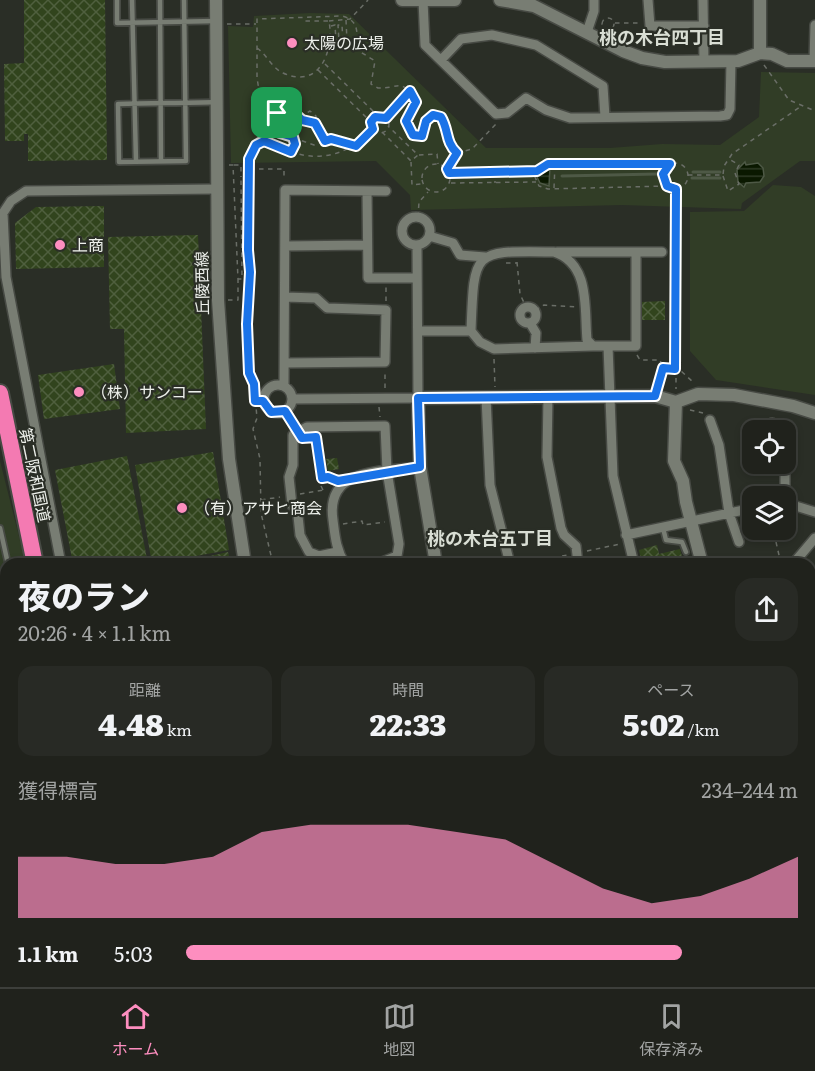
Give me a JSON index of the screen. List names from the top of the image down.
{
  "streets": {
    "highway": ["第二阪和国道"],
    "street": ["丘陵西線"]
  },
  "districts": ["桃の木台四丁目", "桃の木台五丁目"],
  "places": [
    "太陽の広場",
    "上商",
    "（株）サンコー",
    "（有）アサヒ商会"
  ],
  "page": {
    "heading": ["夜のラン", "20:26 · 4 × 1.1 km"],
    "stats": [
      ["距離", "4.48 km"],
      ["時間", "22:33"],
      ["ペース", "5:02 /km"]
    ],
    "chart": ["獲得標高", "234–244 m"],
    "list": [
      {
        "name": "1.1 km",
        "note": "5:03"
      }
    ],
    "tabs": ["ホーム", "地図", "保存済み"]
  }
}
